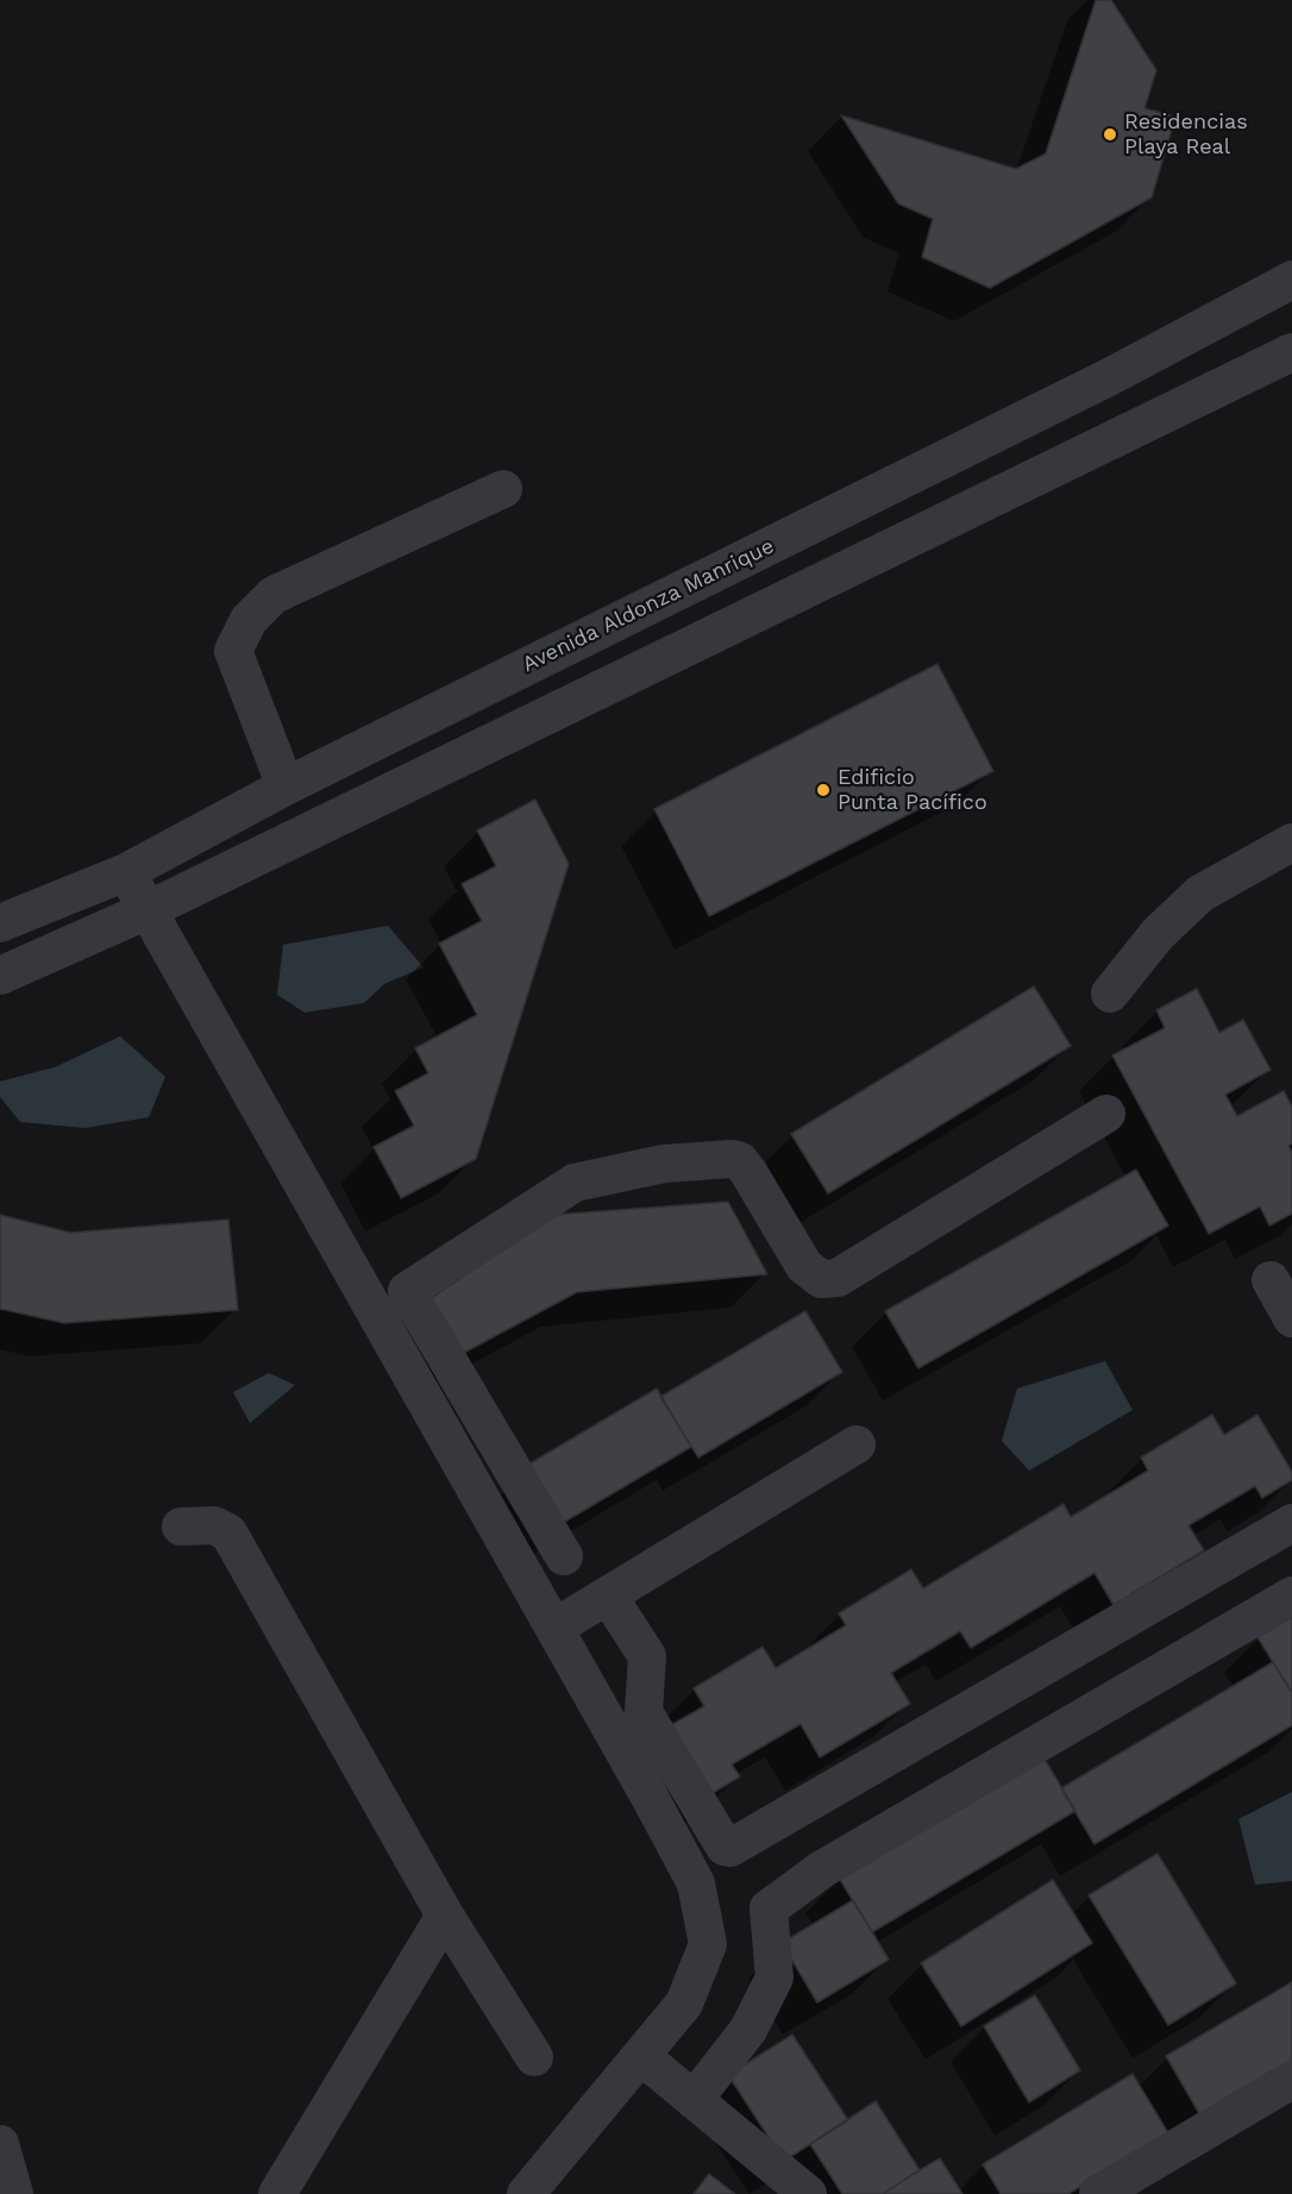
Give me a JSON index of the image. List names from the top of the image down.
{
  "streets": {
    "street": ["Avenida Aldonza Manrique"]
  },
  "places": ["Residencias Playa Real", "Edificio Punta Pacífico"]
}
